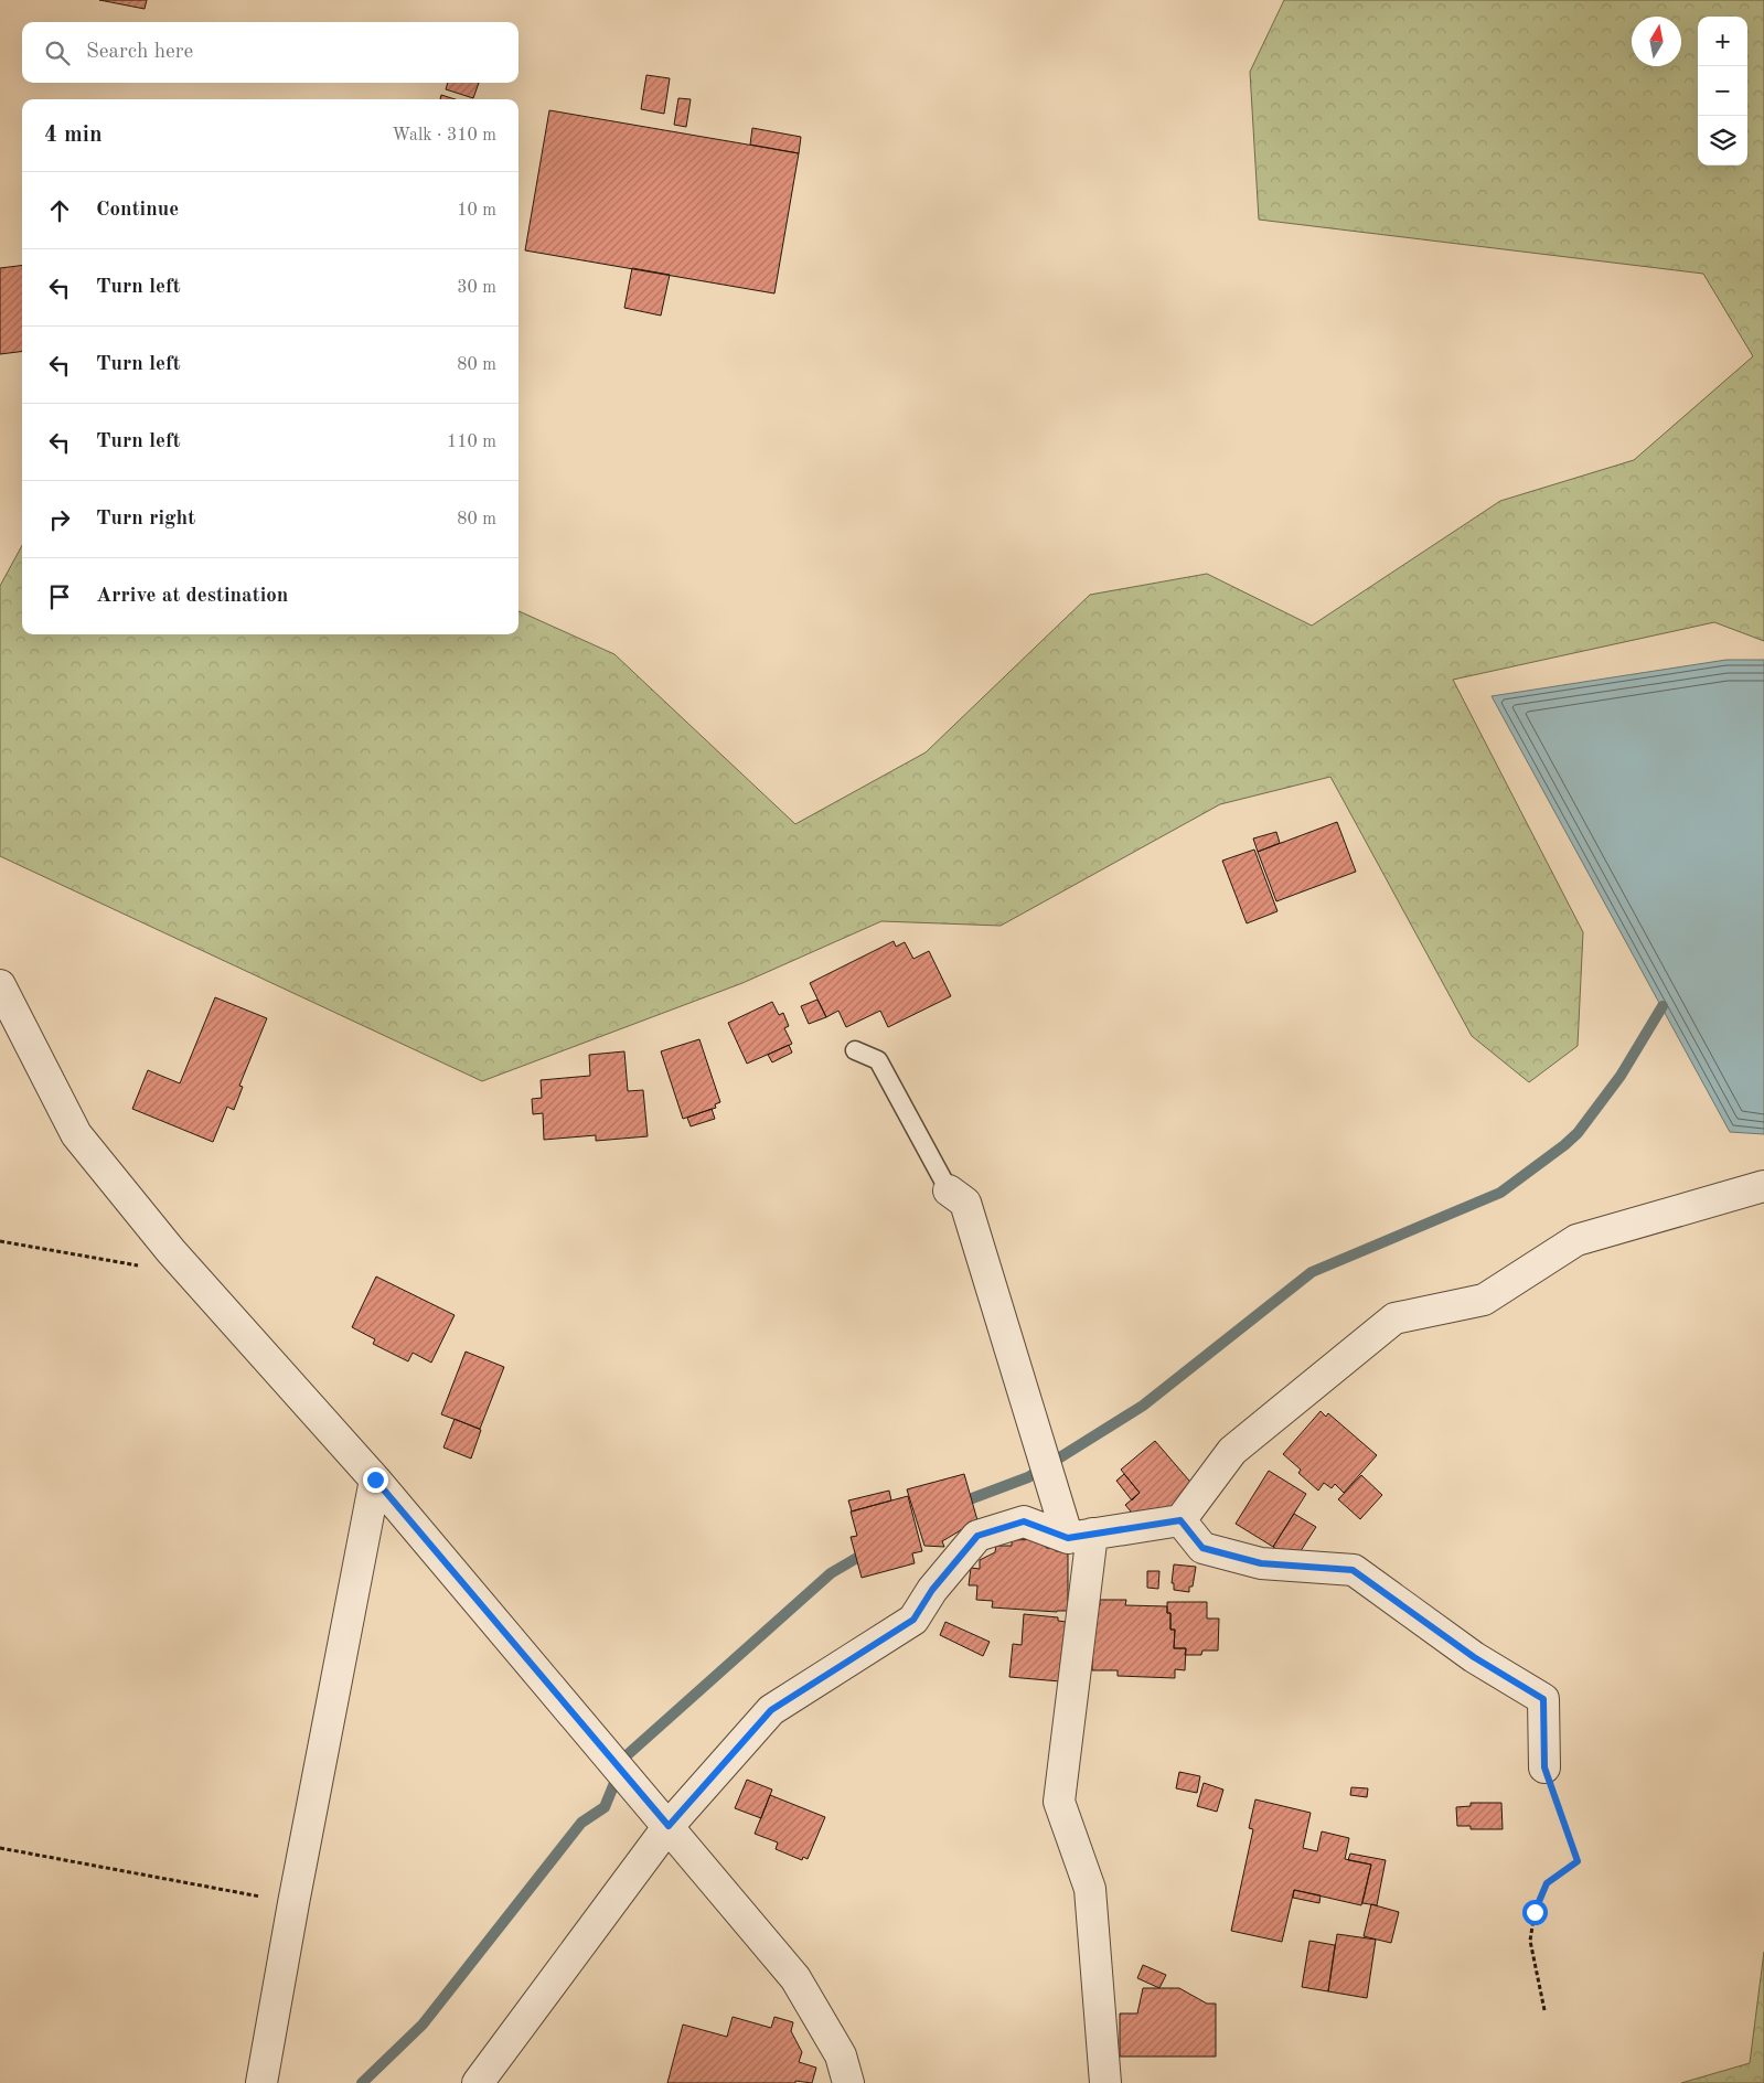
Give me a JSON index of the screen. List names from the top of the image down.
{
  "north": "top",
  "page": {
    "map_buttons": ["+", "−"],
    "search": "Search here",
    "heading": ["4 min", "Walk · 310 m"],
    "list": [
      ["Continue", "10 m"],
      ["Turn left", "30 m"],
      ["Turn left", "80 m"],
      ["Turn left", "110 m"],
      ["Turn right", "80 m"],
      "Arrive at destination"
    ]
  }
}
